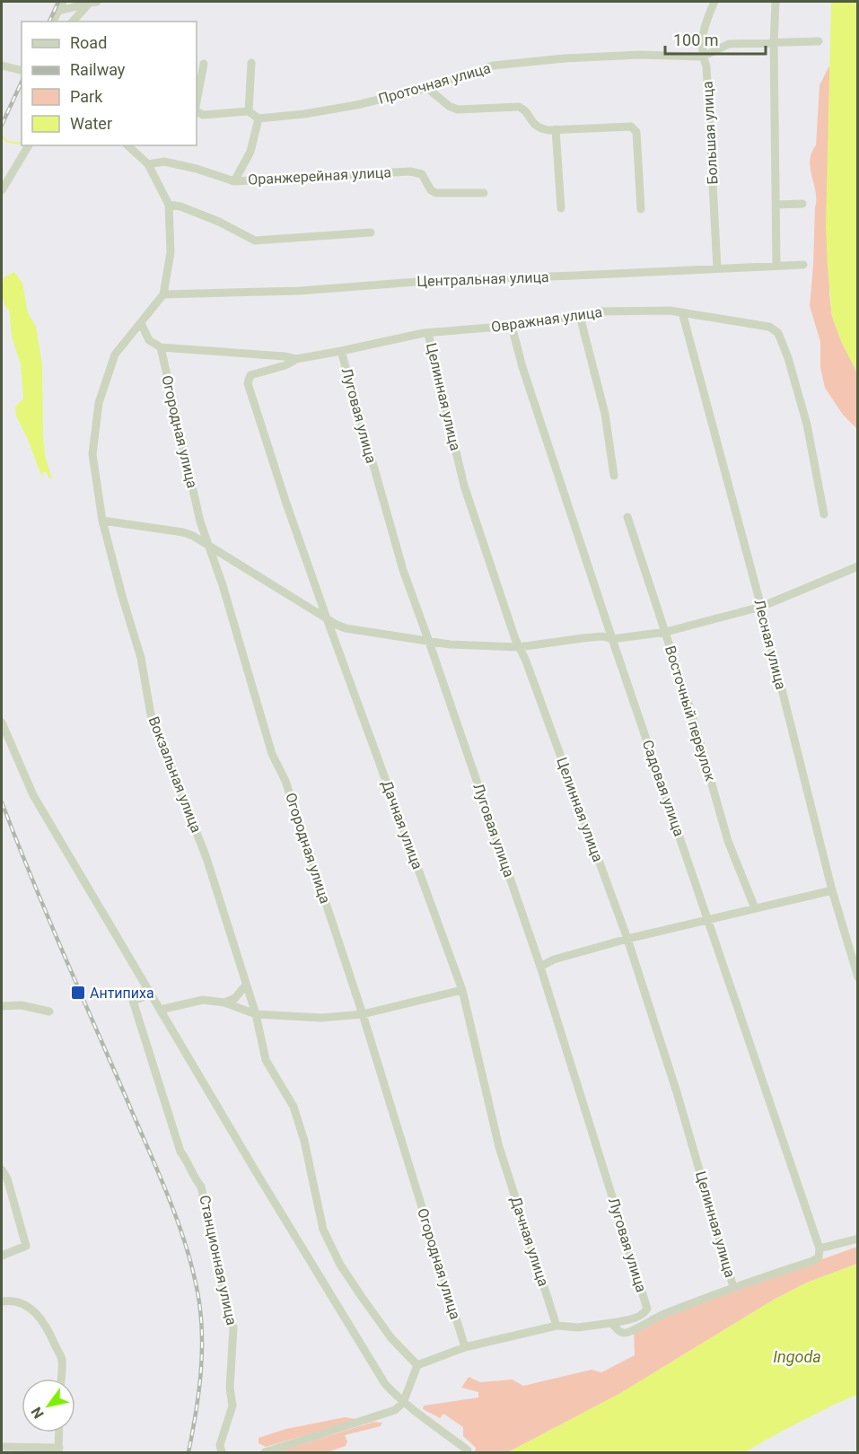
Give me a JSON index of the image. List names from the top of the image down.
{
  "streets": {
    "street": [
      "Проточная улица",
      "Большая улица",
      "Оранжерейная улица",
      "Центральная улица",
      "Овражная улица",
      "Целинная улица",
      "Луговая улица",
      "Огородная улица",
      "Лесная улица",
      "Восточный переулок",
      "Вокзальная улица",
      "Садовая улица",
      "Дачная улица",
      "Станционная улица"
    ]
  },
  "crossings": [
    ["Проточная улица", "Большая улица"],
    ["Большая улица", "Центральная улица"],
    ["Оранжерейная улица", "Вокзальная улица"],
    ["Центральная улица", "Вокзальная улица"],
    ["Овражная улица", "Целинная улица"],
    ["Овражная улица", "Луговая улица"],
    ["Овражная улица", "Огородная улица"],
    ["Овражная улица", "Лесная улица"],
    ["Овражная улица", "Садовая улица"],
    ["Овражная улица", "Дачная улица"]
  ],
  "water": ["Ingoda"],
  "places": {
    "transit": ["Антипиха"]
  },
  "legend": [
    "Road",
    "Railway",
    "Park",
    "Water"
  ],
  "scale_bar": "100 m",
  "north": "bottom left"
}
